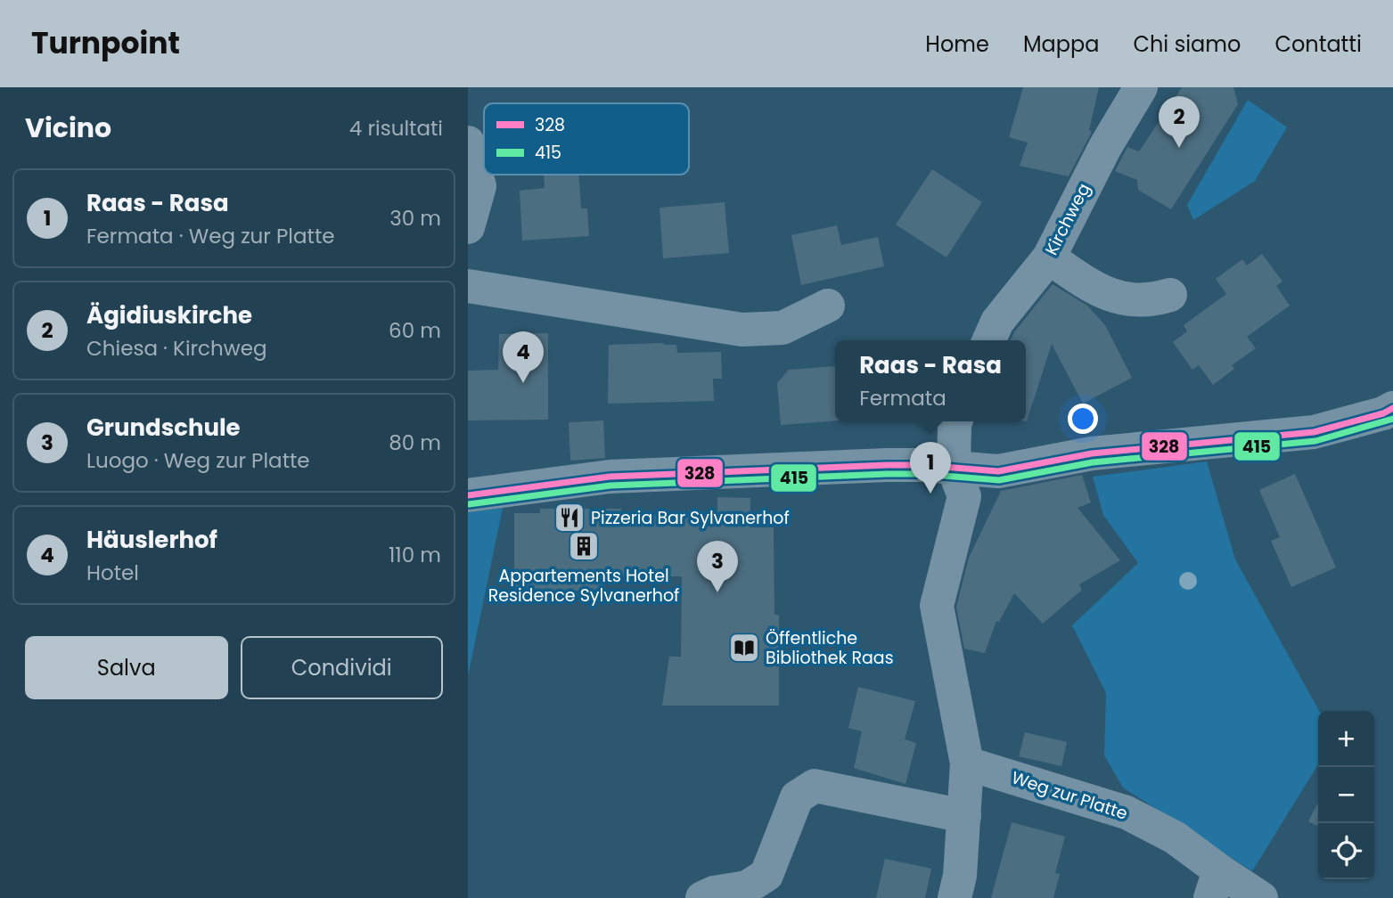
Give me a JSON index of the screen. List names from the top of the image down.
{
  "streets": {
    "street": ["Kirchweg", "Weg zur Platte"]
  },
  "places": {
    "restaurant": ["Pizzeria Bar Sylvanerhof"],
    "building": ["Appartements Hotel Residence Sylvanerhof"],
    "library": ["Öffentliche Bibliothek Raas"]
  },
  "lines": ["transit line 328", "transit line 415"],
  "legend": ["328", "415"],
  "page": {
    "header": "Turnpoint",
    "nav": [
      "Home",
      "Mappa",
      "Chi siamo",
      "Contatti"
    ],
    "heading": ["Vicino", "4 risultati"],
    "pins": [
      "2",
      "4",
      "1",
      "3"
    ],
    "list": [
      {
        "mark": "1",
        "name": "Raas - Rasa",
        "note": "Fermata · Weg zur Platte",
        "value": "30 m"
      },
      {
        "mark": "2",
        "name": "Ägidiuskirche",
        "note": "Chiesa · Kirchweg",
        "value": "60 m"
      },
      {
        "mark": "3",
        "name": "Grundschule",
        "note": "Luogo · Weg zur Platte",
        "value": "80 m"
      },
      {
        "mark": "4",
        "name": "Häuslerhof",
        "note": "Hotel",
        "value": "110 m"
      }
    ],
    "popup": ["Raas - Rasa", "Fermata"],
    "buttons": ["Salva", "Condividi"],
    "map_buttons": ["+", "−"]
  }
}
